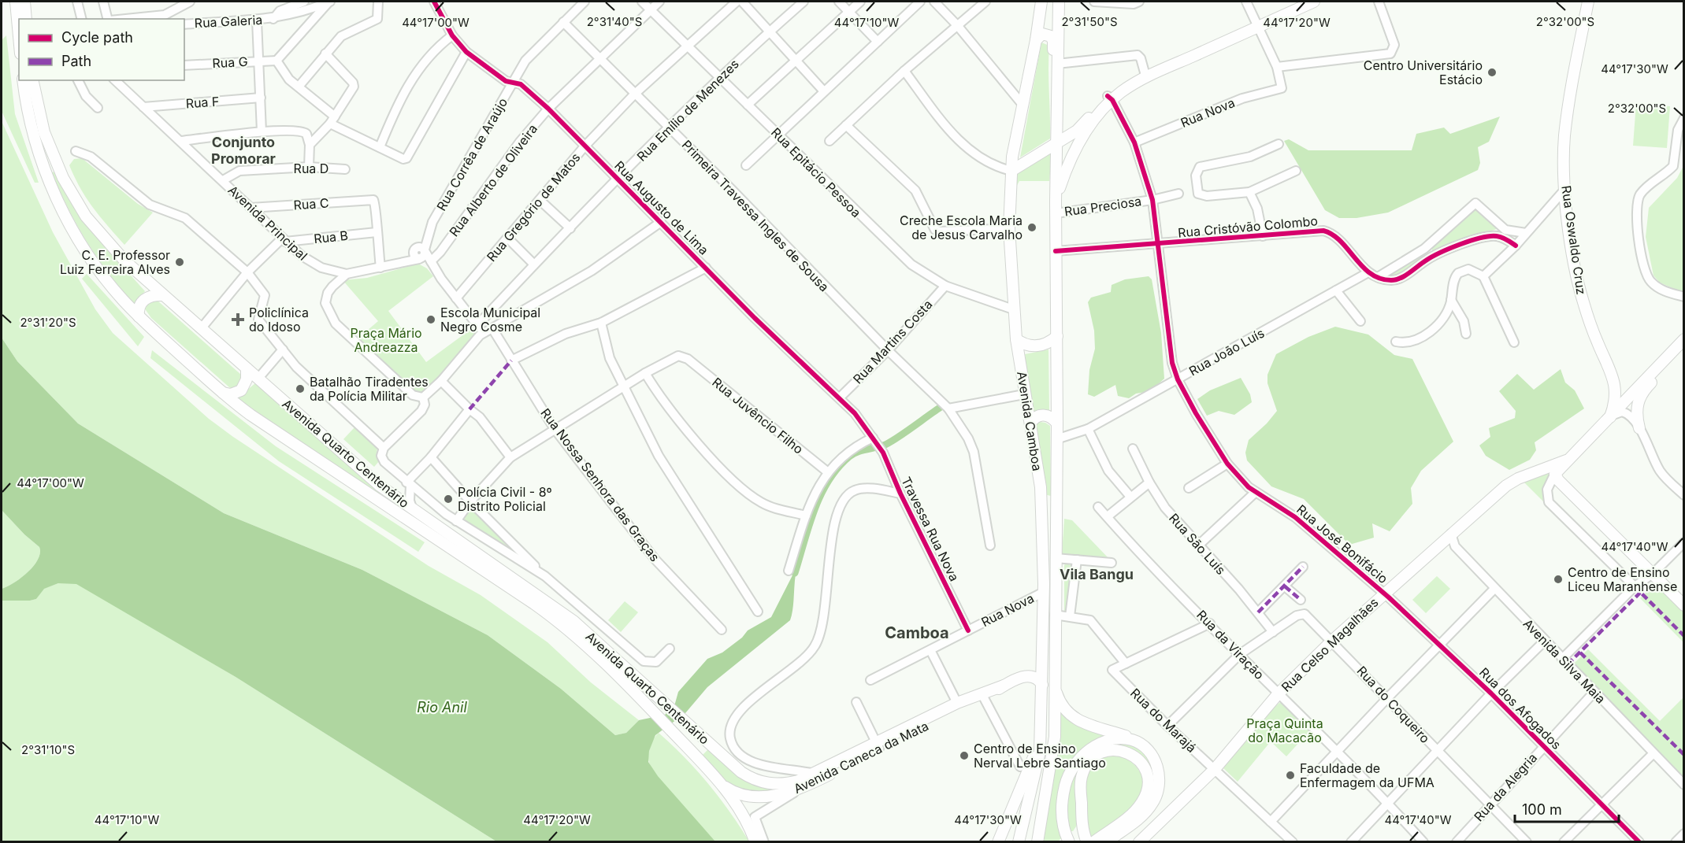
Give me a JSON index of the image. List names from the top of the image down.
{
  "streets": {
    "main road": [
      "Rua Oswaldo Cruz",
      "Avenida Camboa",
      "Avenida Quarto Centenário",
      "Rua Celso Magalhães",
      "Avenida Caneca da Mata"
    ],
    "street": [
      "Rua Galeria",
      "Rua G",
      "Rua F",
      "Rua Emílio de Menezes",
      "Rua Nova",
      "Rua Corrêa de Araújo",
      "Rua D",
      "Rua Epitácio Pessoa",
      "Rua Alberto de Oliveira",
      "Rua C",
      "Rua Preciosa",
      "Rua Gregório de Matos",
      "Rua Augusto de Lima",
      "Primeira Travessa Ingles de Sousa",
      "Avenida Principal",
      "Rua Cristóvão Colombo",
      "Rua B",
      "Rua Martins Costa",
      "Rua João Luís",
      "Rua Juvêncio Filho",
      "Rua Nossa Senhora das Graças",
      "Travessa Rua Nova",
      "Rua São Luís",
      "Rua José Bonifácio",
      "Rua da Viração",
      "Avenida Silva Maia",
      "Rua do Coqueiro",
      "Rua dos Afogados",
      "Rua do Marajá",
      "Rua da Alegria"
    ]
  },
  "crossings": [
    ["Rua F", "Avenida Principal"],
    ["Rua Emílio de Menezes", "Rua Epitácio Pessoa"],
    ["Rua Emílio de Menezes", "Rua Augusto de Lima"],
    ["Rua Emílio de Menezes", "Primeira Travessa Ingles de Sousa"],
    ["Rua Nova", "Avenida Camboa"],
    ["Rua Nova", "Travessa Rua Nova"],
    ["Rua Nova", "Rua José Bonifácio"],
    ["Rua Corrêa de Araújo", "Rua Augusto de Lima"],
    ["Rua Corrêa de Araújo", "Primeira Travessa Ingles de Sousa"],
    ["Rua D", "Avenida Principal"],
    ["Rua Epitácio Pessoa", "Rua Alberto de Oliveira"],
    ["Rua Epitácio Pessoa", "Rua Gregório de Matos"],
    ["Rua Epitácio Pessoa", "Rua Martins Costa"],
    ["Rua Epitácio Pessoa", "Avenida Camboa"],
    ["Rua Alberto de Oliveira", "Rua Augusto de Lima"],
    ["Rua Alberto de Oliveira", "Primeira Travessa Ingles de Sousa"],
    ["Rua C", "Avenida Principal"],
    ["Rua C", "Rua B"],
    ["Rua Preciosa", "Avenida Camboa"],
    ["Rua Preciosa", "Rua José Bonifácio"],
    ["Rua Gregório de Matos", "Rua Augusto de Lima"],
    ["Rua Gregório de Matos", "Primeira Travessa Ingles de Sousa"],
    ["Rua Augusto de Lima", "Rua Martins Costa"],
    ["Rua Augusto de Lima", "Rua Nossa Senhora das Graças"],
    ["Rua Augusto de Lima", "Travessa Rua Nova"],
    ["Primeira Travessa Ingles de Sousa", "Rua Martins Costa"],
    ["Avenida Principal", "Rua B"],
    ["Rua Cristóvão Colombo", "Rua João Luís"],
    ["Rua Cristóvão Colombo", "Avenida Camboa"],
    ["Rua Cristóvão Colombo", "Rua José Bonifácio"],
    ["Rua João Luís", "Avenida Camboa"],
    ["Rua João Luís", "Rua José Bonifácio"],
    ["Avenida Camboa", "Avenida Caneca da Mata"],
    ["Avenida Quarto Centenário", "Avenida Caneca da Mata"],
    ["Rua São Luís", "Rua do Coqueiro"],
    ["Rua José Bonifácio", "Rua Celso Magalhães"],
    ["Rua José Bonifácio", "Rua dos Afogados"],
    ["Rua da Viração", "Rua Celso Magalhães"],
    ["Rua Celso Magalhães", "Avenida Silva Maia"],
    ["Rua Celso Magalhães", "Rua do Coqueiro"],
    ["Rua Celso Magalhães", "Rua dos Afogados"],
    ["Rua Celso Magalhães", "Rua do Marajá"],
    ["Avenida Silva Maia", "Rua da Alegria"],
    ["Rua do Coqueiro", "Rua da Alegria"],
    ["Rua dos Afogados", "Rua da Alegria"]
  ],
  "districts": ["Conjunto Promorar", "Vila Bangu", "Camboa"],
  "water": ["Rio Anil"],
  "parks": ["Praça Mário Andreazza", "Praça Quinta do Macacão"],
  "places": {
    "other": [
      "Centro Universitário Estácio",
      "Creche Escola Maria de Jesus Carvalho",
      "C. E. Professor Luiz Ferreira Alves",
      "Escola Municipal Negro Cosme",
      "Batalhão Tiradentes da Polícia Militar",
      "Polícia Civil - 8º Distrito Policial",
      "Centro de Ensino Liceu Maranhense",
      "Centro de Ensino Nerval Lebre Santiago",
      "Faculdade de Enfermagem da UFMA"
    ],
    "health": ["Policlínica do Idoso"]
  },
  "legend": ["Cycle path", "Path"],
  "scale_bar": "100 m",
  "coordinates": [
    "2°31'40\"S",
    "2°31'50\"S",
    "2°32'00\"S",
    "44°17'00\"W",
    "44°17'10\"W",
    "44°17'20\"W",
    "44°17'30\"W",
    "2°31'20\"S",
    "44°17'40\"W",
    "2°31'10\"S"
  ]
}
